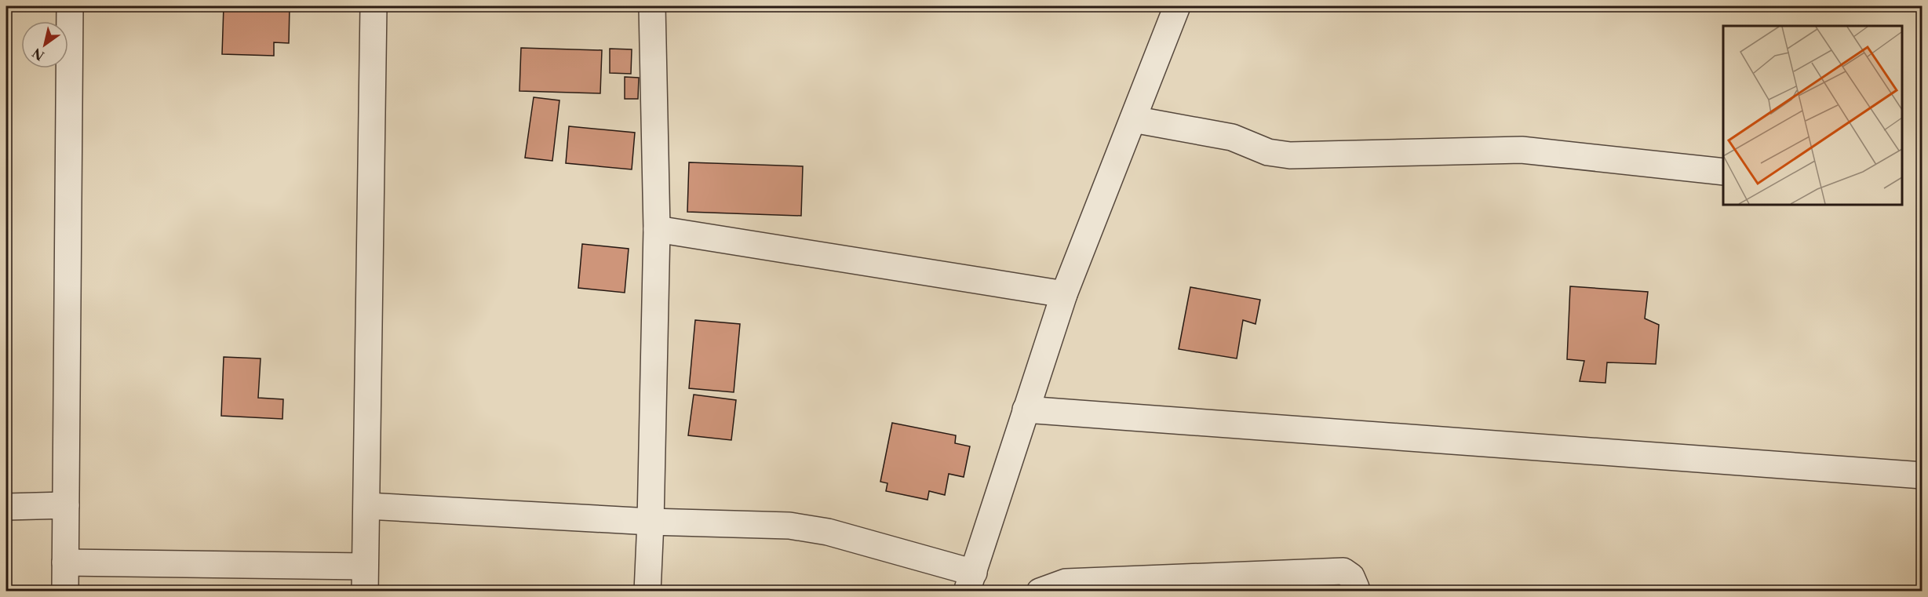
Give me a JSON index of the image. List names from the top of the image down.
{
  "north": "bottom left"
}
